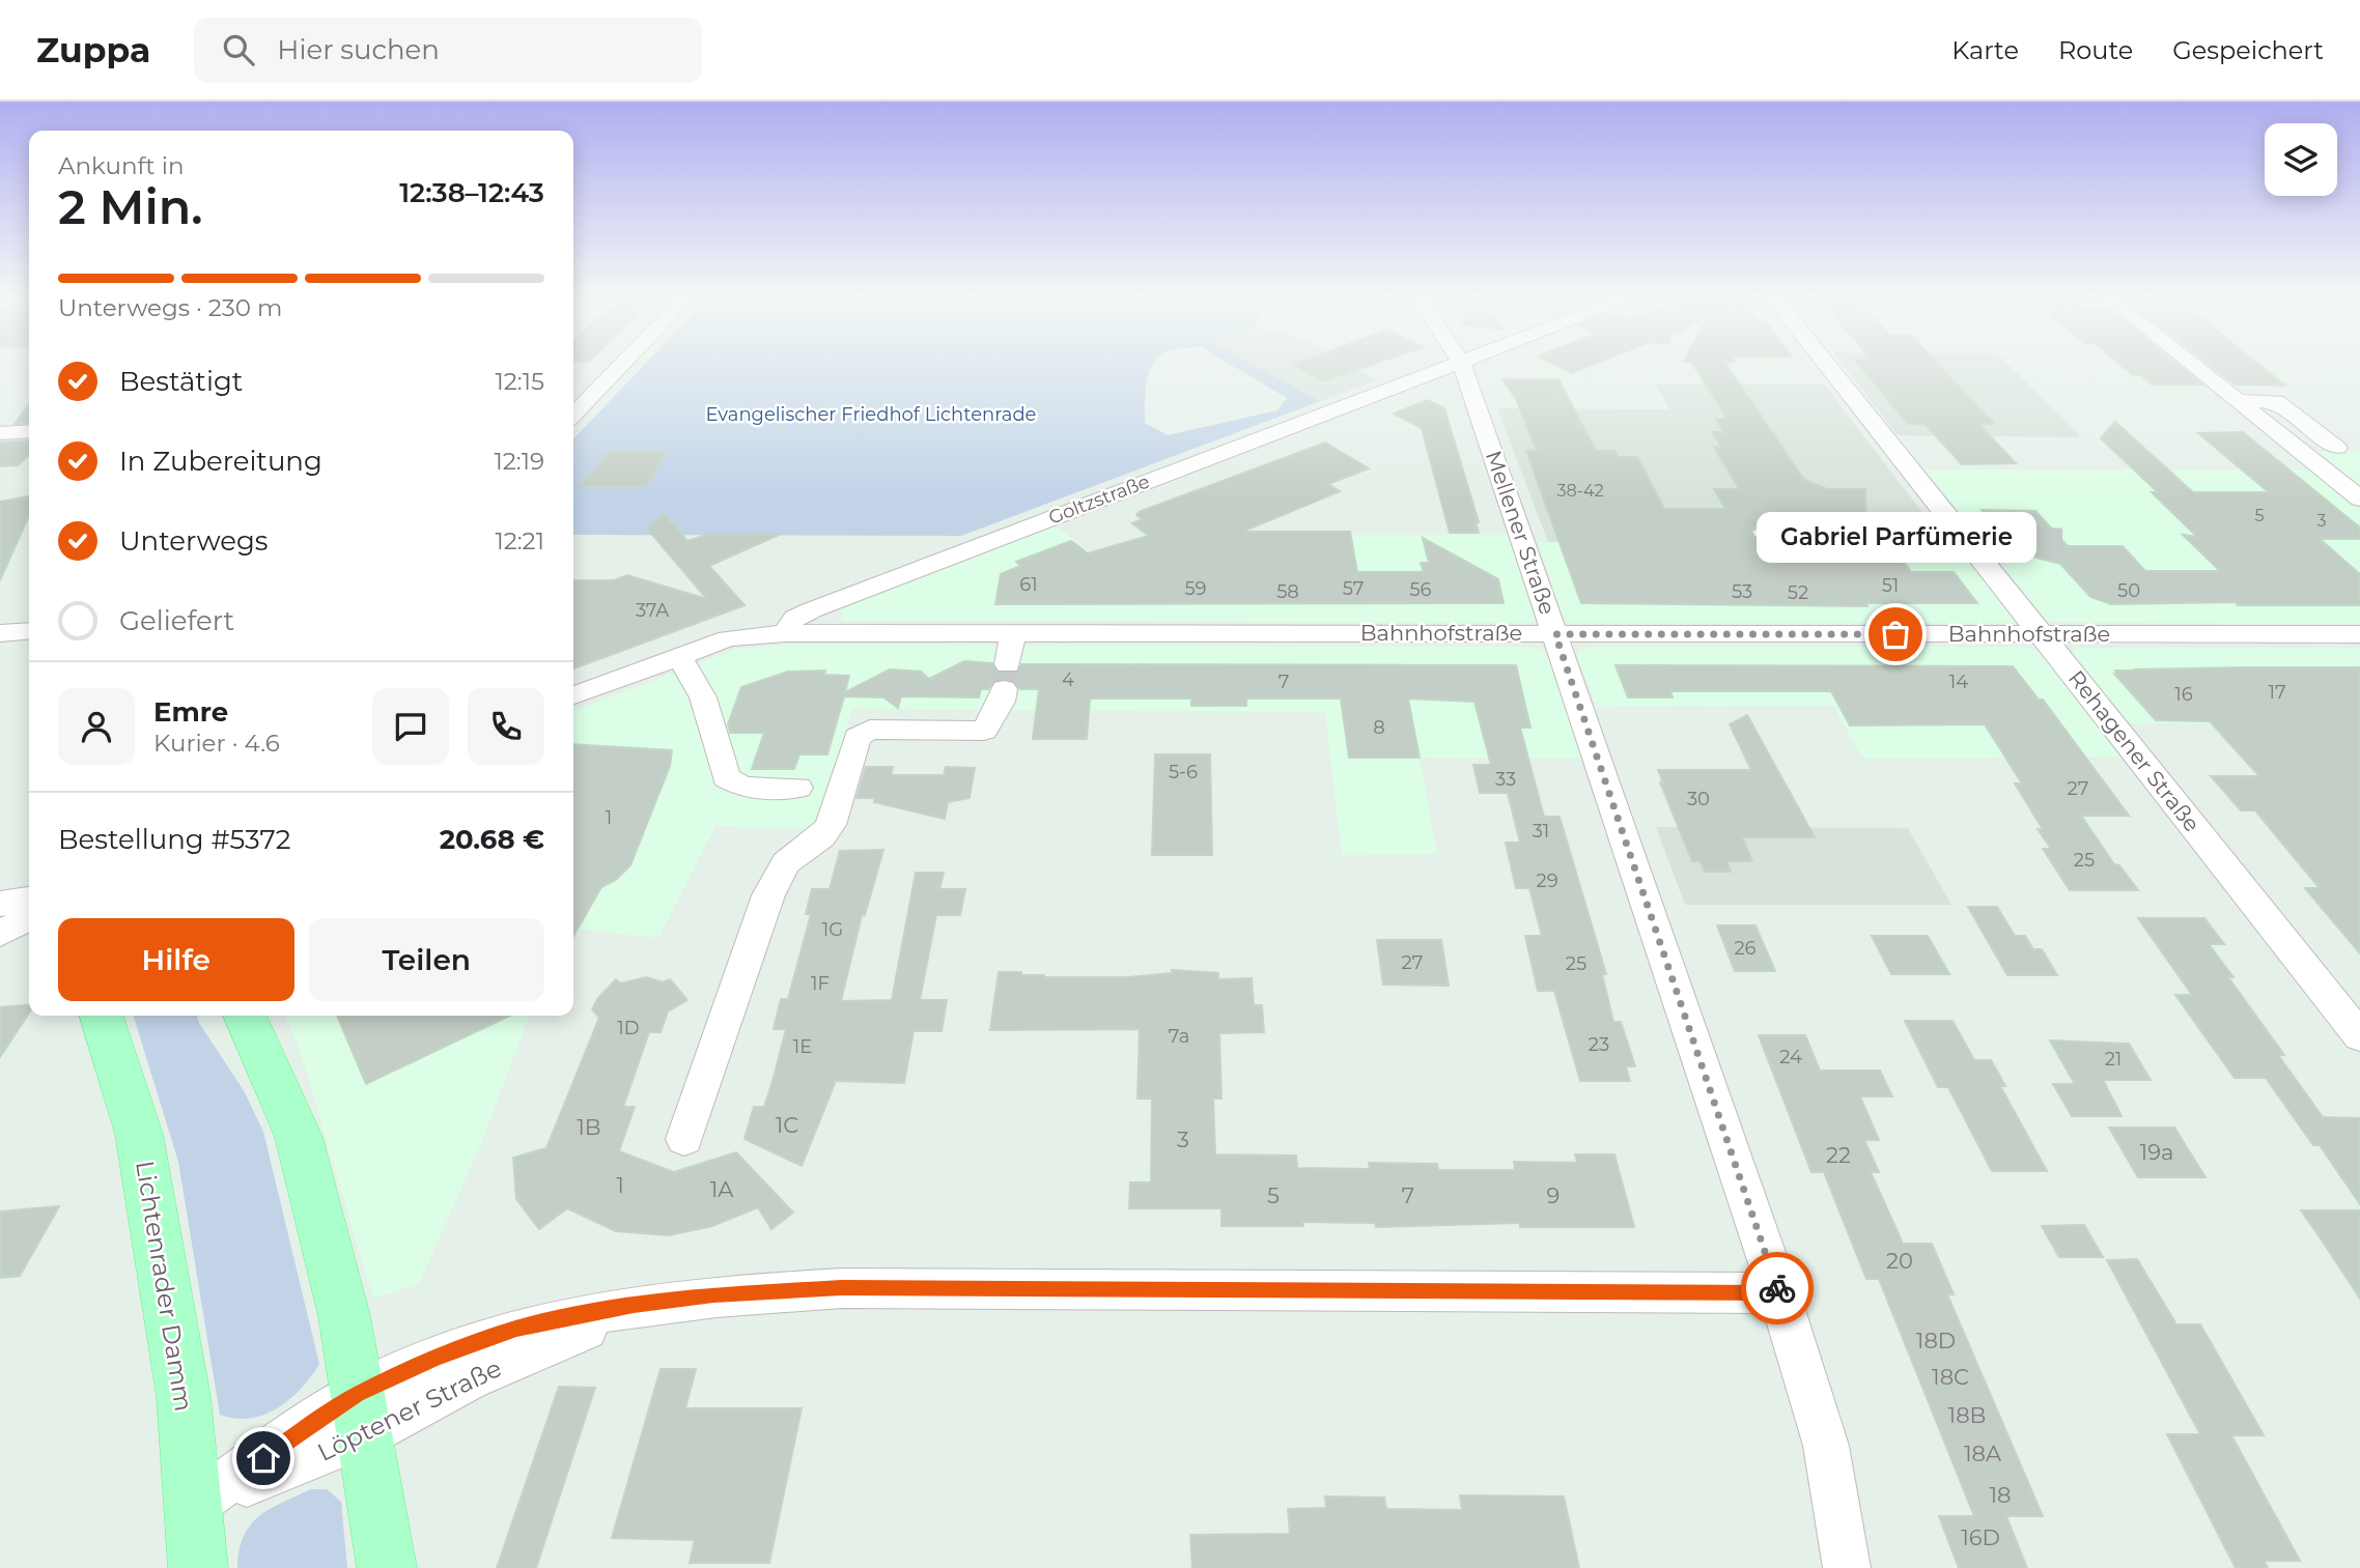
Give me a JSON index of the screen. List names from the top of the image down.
{
  "streets": {
    "main road": ["Lichtenrader Damm"],
    "street": [
      "Goltzstraße",
      "Mellener Straße",
      "Bahnhofstraße",
      "Rehagener Straße",
      "Löptener Straße"
    ]
  },
  "crossings": [
    ["Goltzstraße", "Bahnhofstraße"],
    ["Mellener Straße", "Bahnhofstraße"],
    ["Mellener Straße", "Löptener Straße"],
    ["Bahnhofstraße", "Rehagener Straße"],
    ["Lichtenrader Damm", "Löptener Straße"]
  ],
  "parks": ["Evangelischer Friedhof Lichtenrade"],
  "places": ["Gabriel Parfümerie"],
  "house_numbers": [
    "38-42",
    "5",
    "3",
    "61",
    "51",
    "59",
    "57",
    "56",
    "50",
    "58",
    "53",
    "52",
    "37A",
    "4",
    "7",
    "14",
    "17",
    "16",
    "8",
    "5-6",
    "33",
    "27",
    "30",
    "1",
    "31",
    "25",
    "29",
    "1G",
    "26",
    "27",
    "25",
    "1F",
    "1D",
    "7a",
    "23",
    "1E",
    "24",
    "21",
    "1C",
    "1B",
    "3",
    "19a",
    "22",
    "1",
    "1A",
    "5",
    "7",
    "9",
    "20",
    "18D",
    "18C",
    "18B",
    "18A",
    "18",
    "16D"
  ],
  "page": {
    "header": "Zuppa",
    "search": "Hier suchen",
    "nav": ["Karte", "Route", "Gespeichert"],
    "heading": ["2 Min.", "Ankunft in", "12:38–12:43"],
    "panel": [
      "Emre",
      "Kurier · 4.6",
      "Bestellung #5372",
      "20.68 €"
    ],
    "bar": "Unterwegs · 230 m",
    "list": [
      ["Bestätigt", "12:15"],
      ["In Zubereitung", "12:19"],
      ["Unterwegs", "12:21"],
      "Geliefert"
    ],
    "bubble": "Gabriel Parfümerie",
    "buttons": ["Hilfe", "Teilen"]
  }
}
